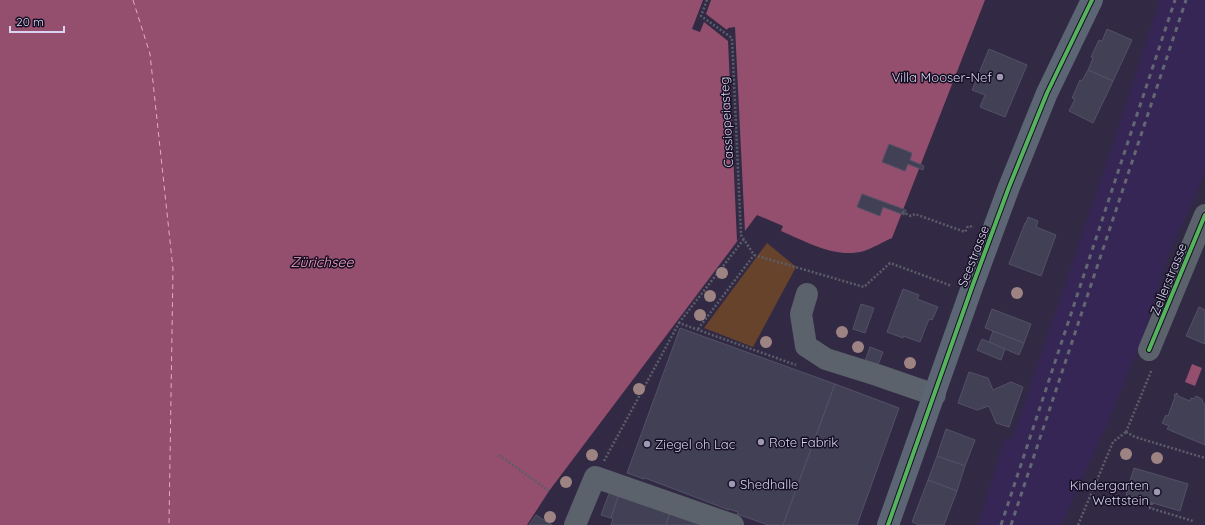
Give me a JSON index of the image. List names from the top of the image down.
{
  "streets": {
    "main road": ["Seestrasse"],
    "street": ["Zellerstrasse"],
    "path": ["Cassiopeiasteg"]
  },
  "water": ["Zürichsee"],
  "places": [
    "Villa Mooser-Nef",
    "Rote Fabrik",
    "Ziegel oh Lac",
    "Shedhalle",
    "Kindergarten Wettstein"
  ],
  "scale_bar": "20 m"
}
